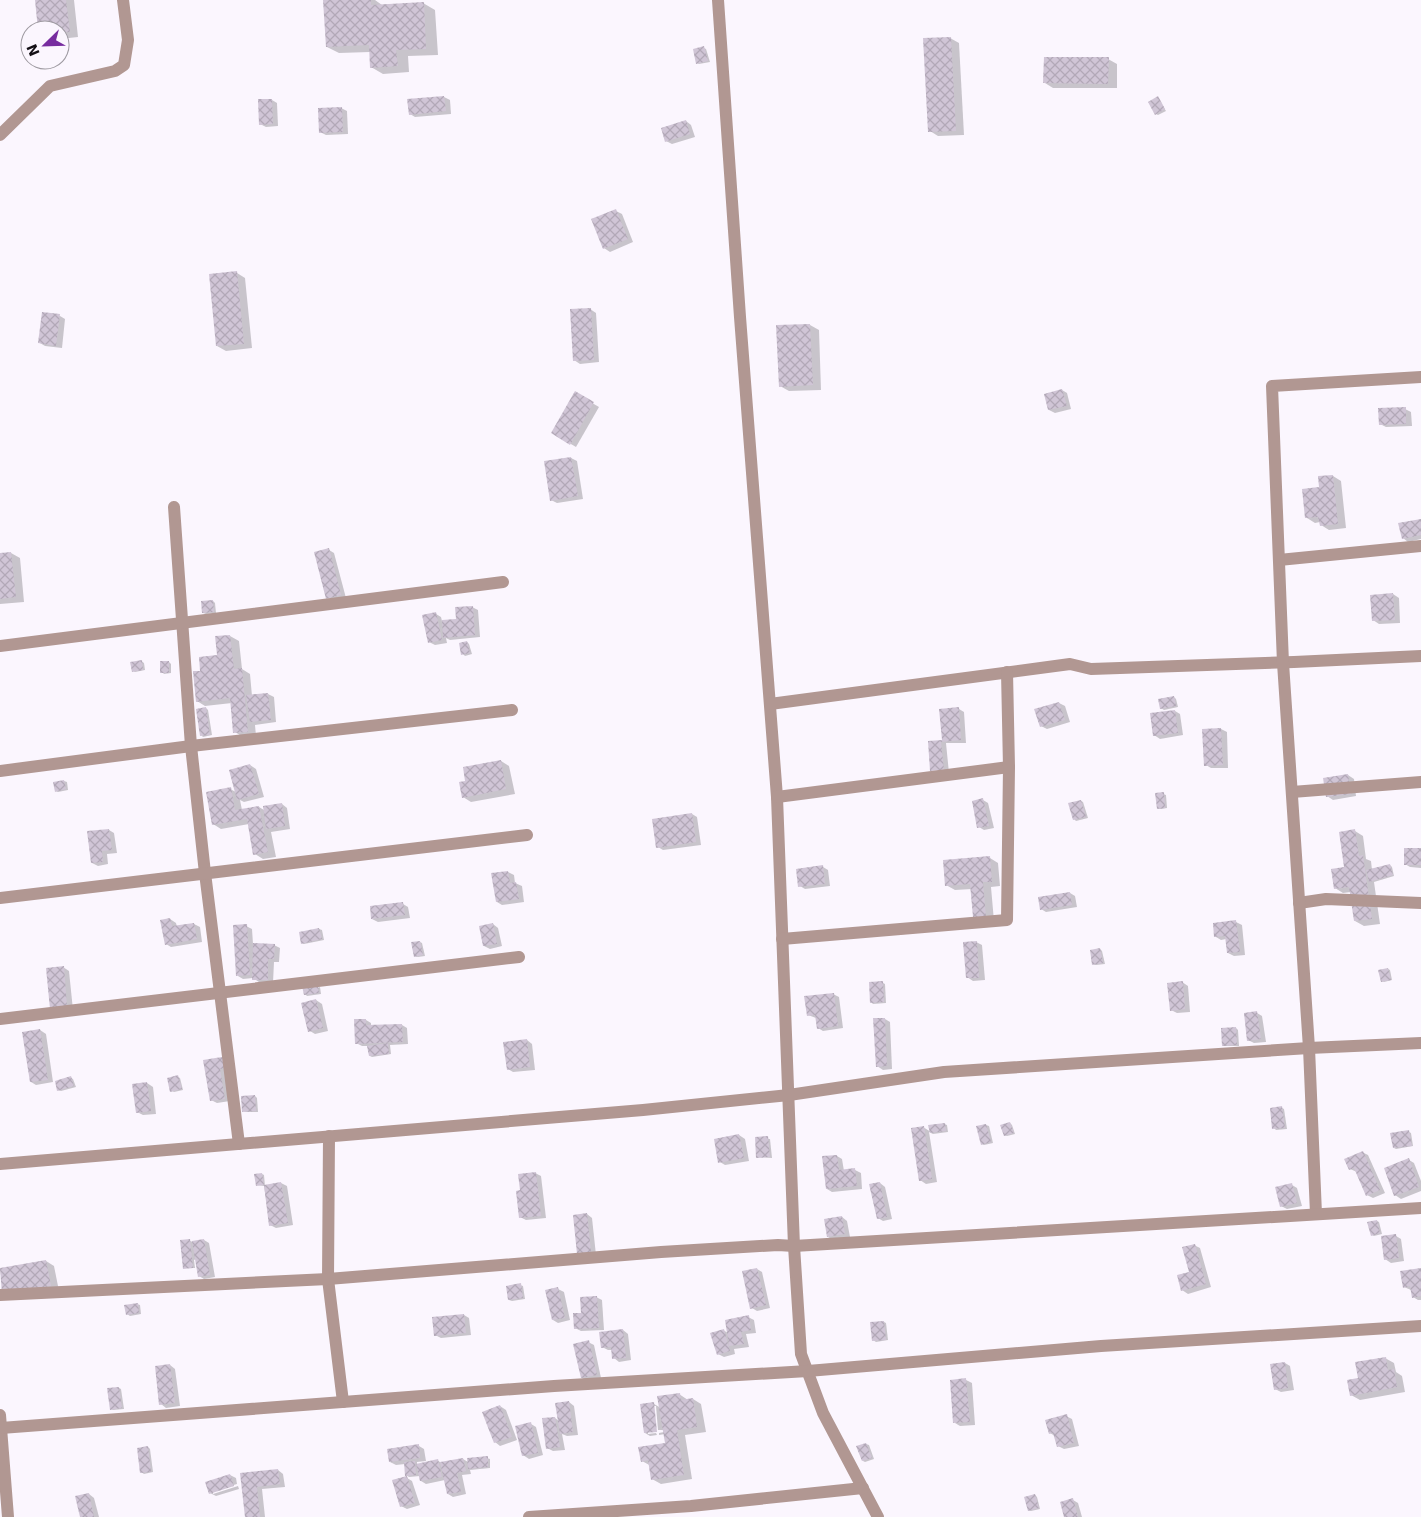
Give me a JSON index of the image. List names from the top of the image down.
{
  "north": "bottom left"
}
